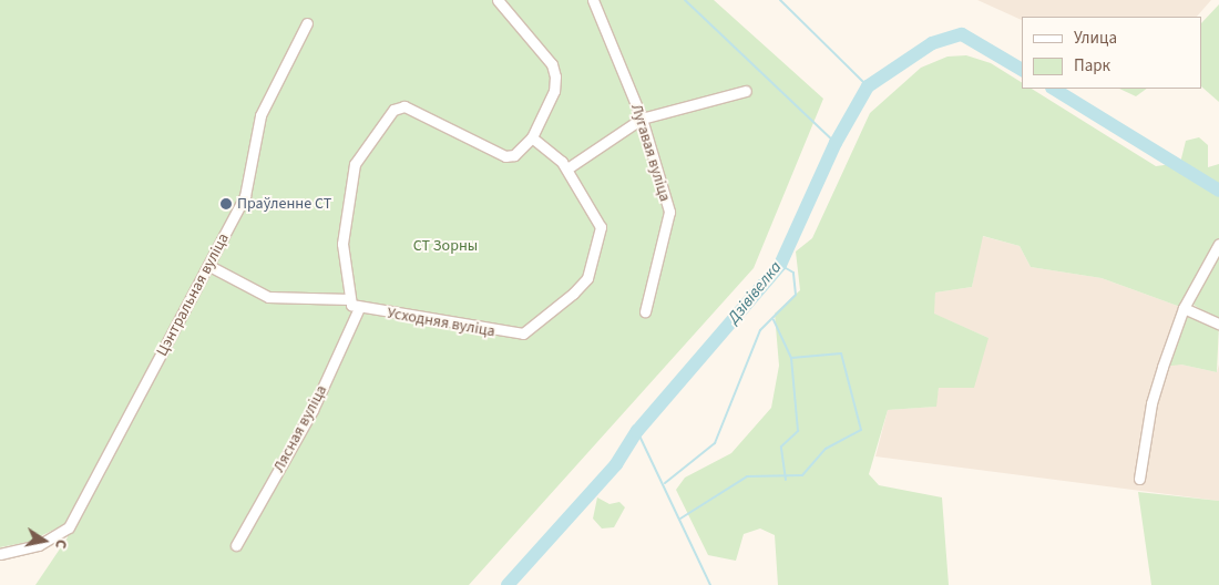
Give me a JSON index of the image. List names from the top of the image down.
{
  "streets": {
    "street": [
      "Лугавая вуліца",
      "Цэнтральная вуліца",
      "Усходняя вуліца",
      "Лясная вуліца"
    ]
  },
  "crossings": [
    ["Усходняя вуліца", "Лясная вуліца"]
  ],
  "water": ["Дзівівелка"],
  "parks": ["СТ Зорны"],
  "places": ["Праўленне СТ"],
  "legend": ["Улица", "Парк"],
  "north": "right"
}
